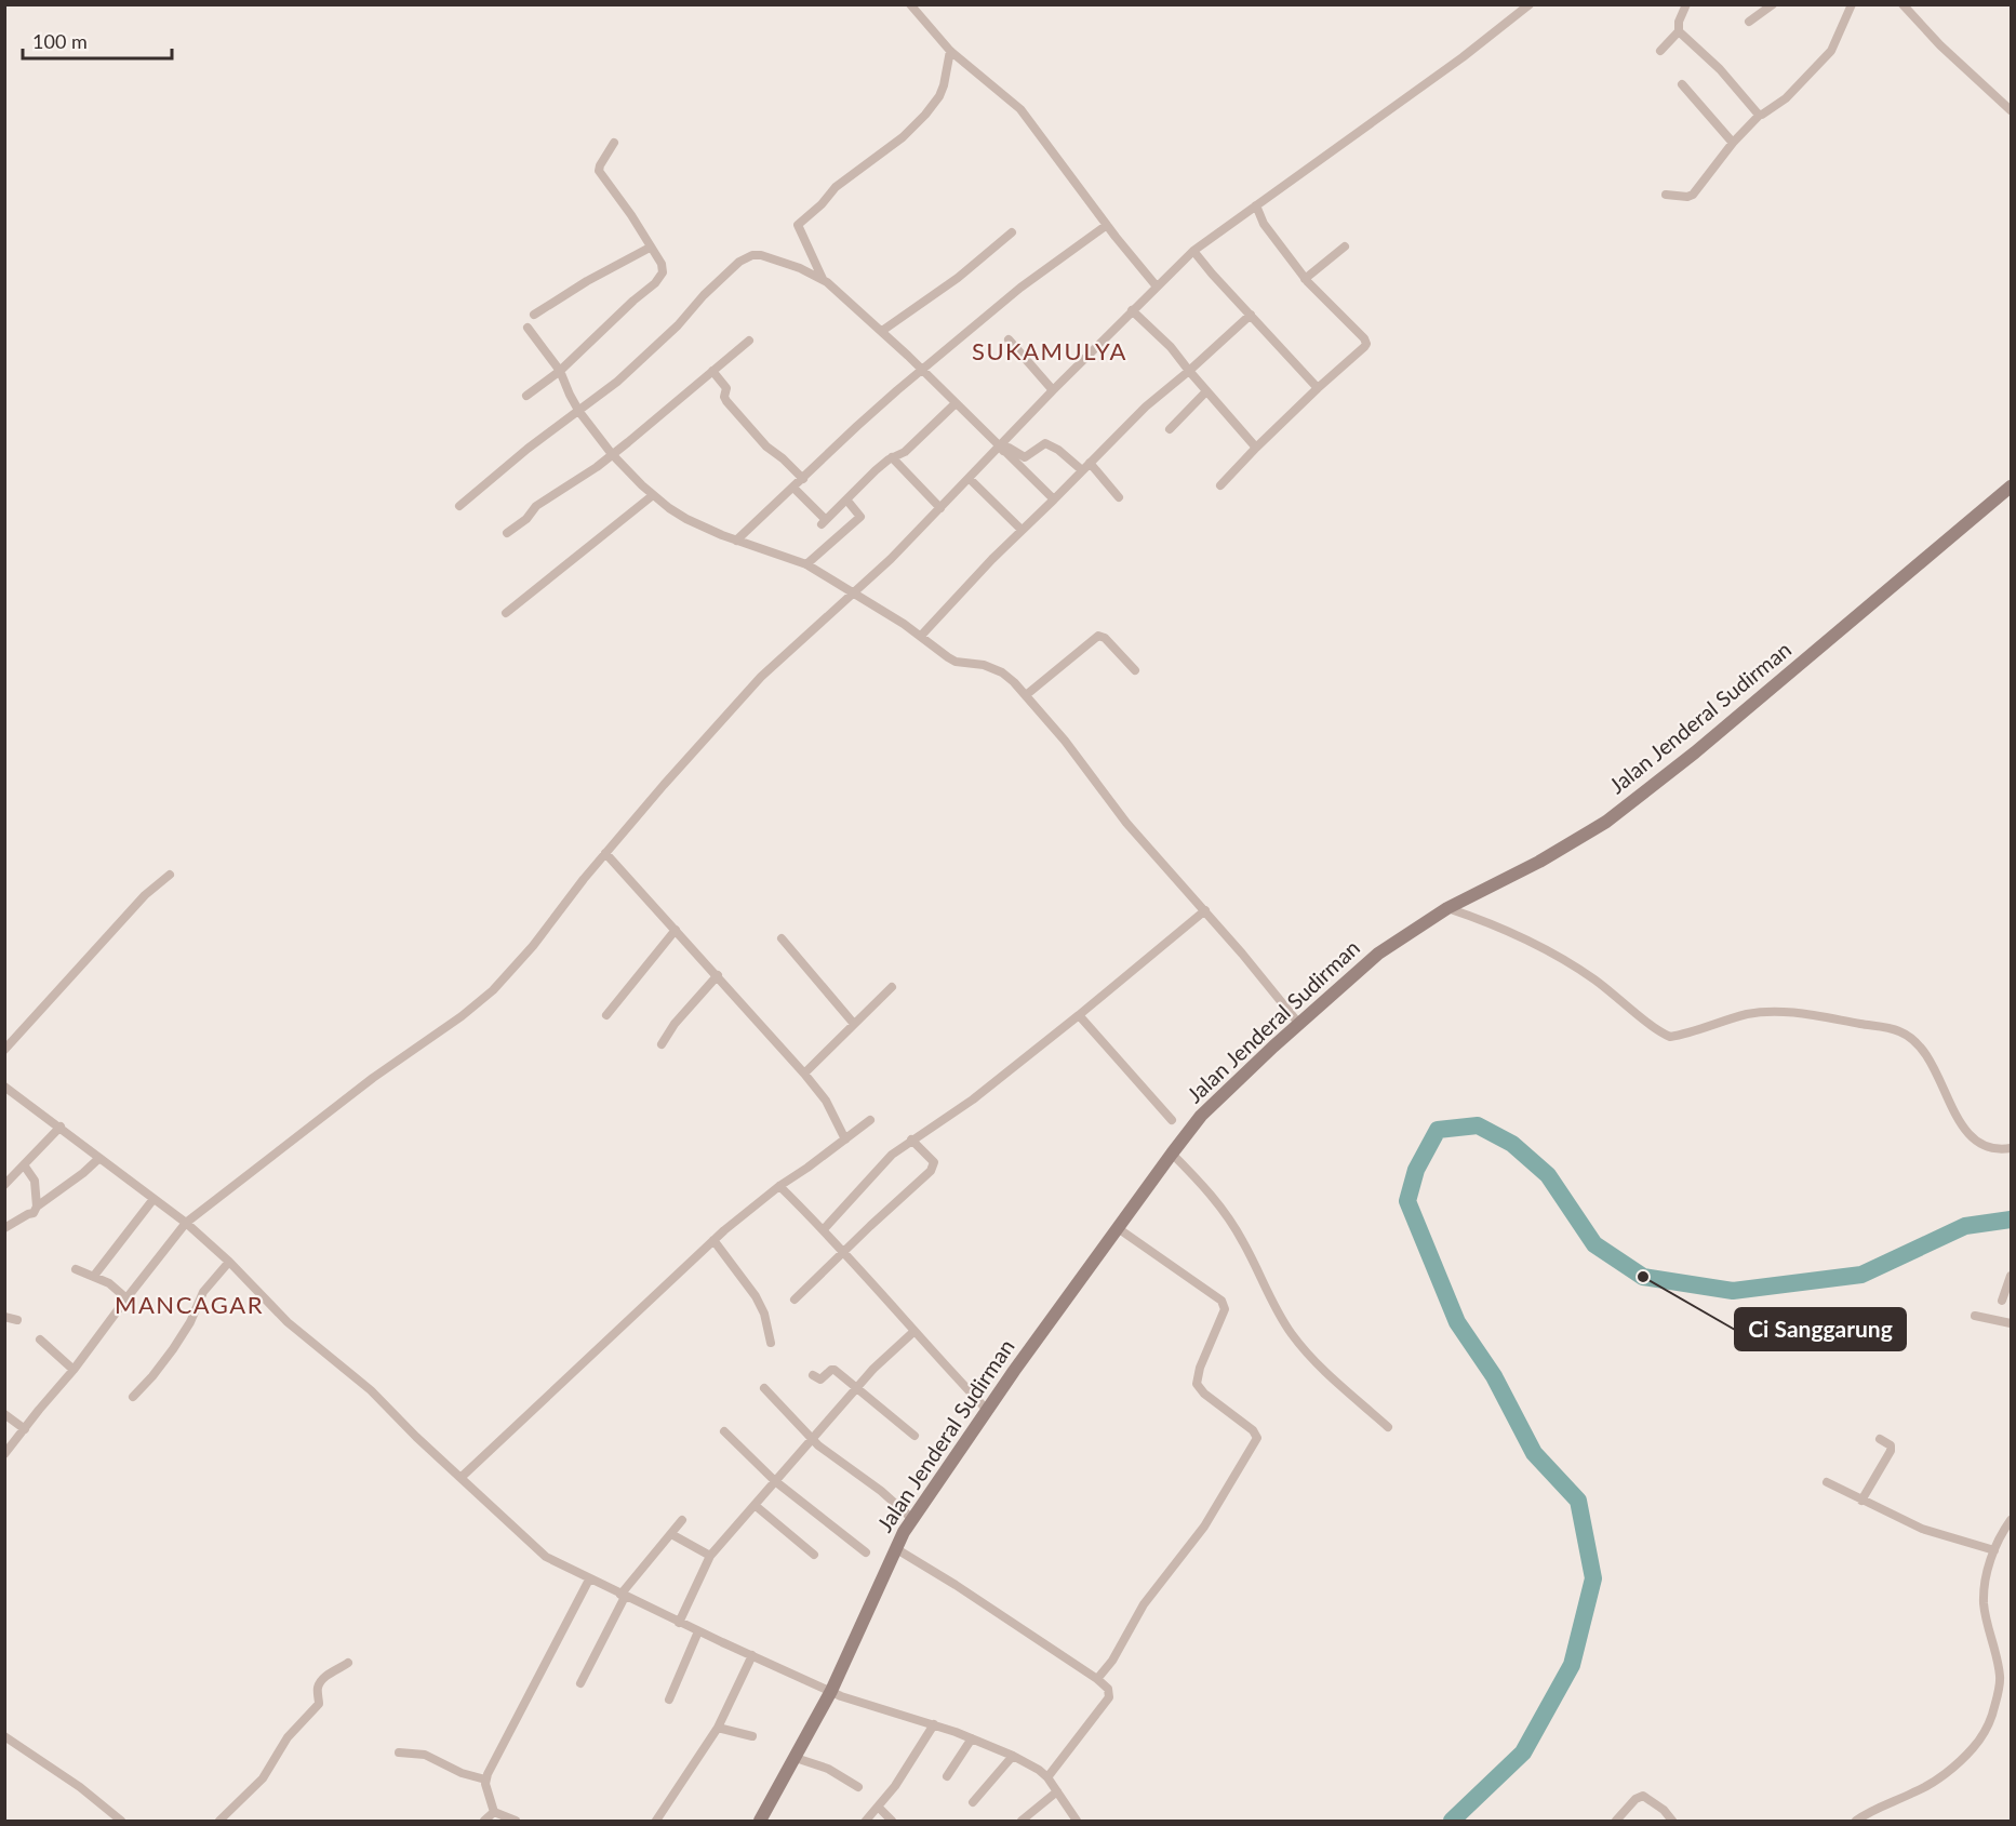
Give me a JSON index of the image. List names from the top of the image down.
{
  "streets": {
    "main road": ["Jalan Jenderal Sudirman"]
  },
  "districts": ["SUKAMULYA", "MANCAGAR"],
  "places": ["Ci Sanggarung"],
  "scale_bar": "100 m"
}
